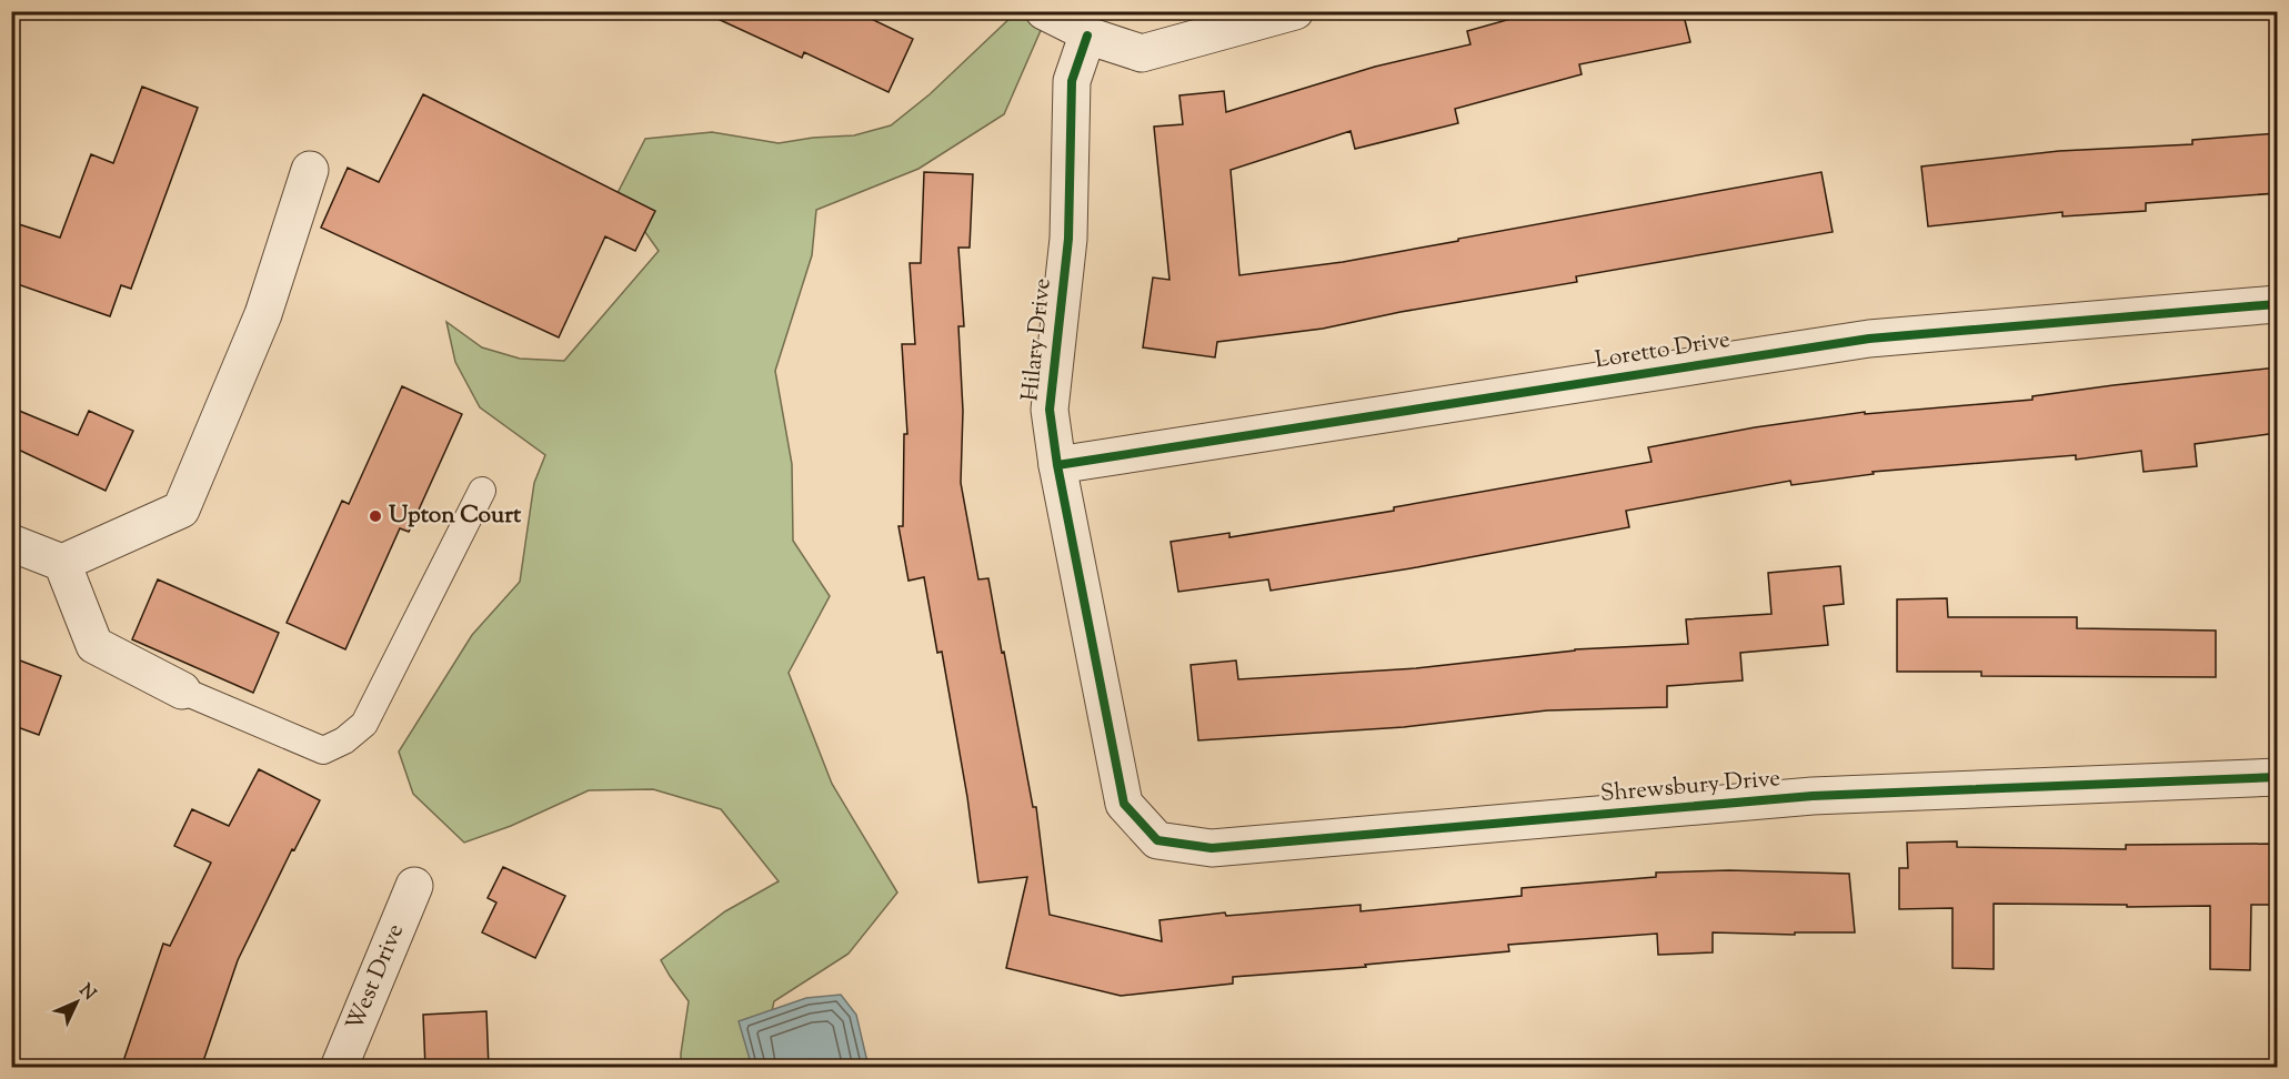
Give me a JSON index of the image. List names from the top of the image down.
{
  "streets": {
    "street": [
      "Hilary Drive",
      "Loretto Drive",
      "Shrewsbury Drive",
      "West Drive"
    ]
  },
  "crossings": [
    ["Hilary Drive", "Loretto Drive"],
    ["Hilary Drive", "Shrewsbury Drive"]
  ],
  "places": ["Upton Court"],
  "north": "top right"
}
